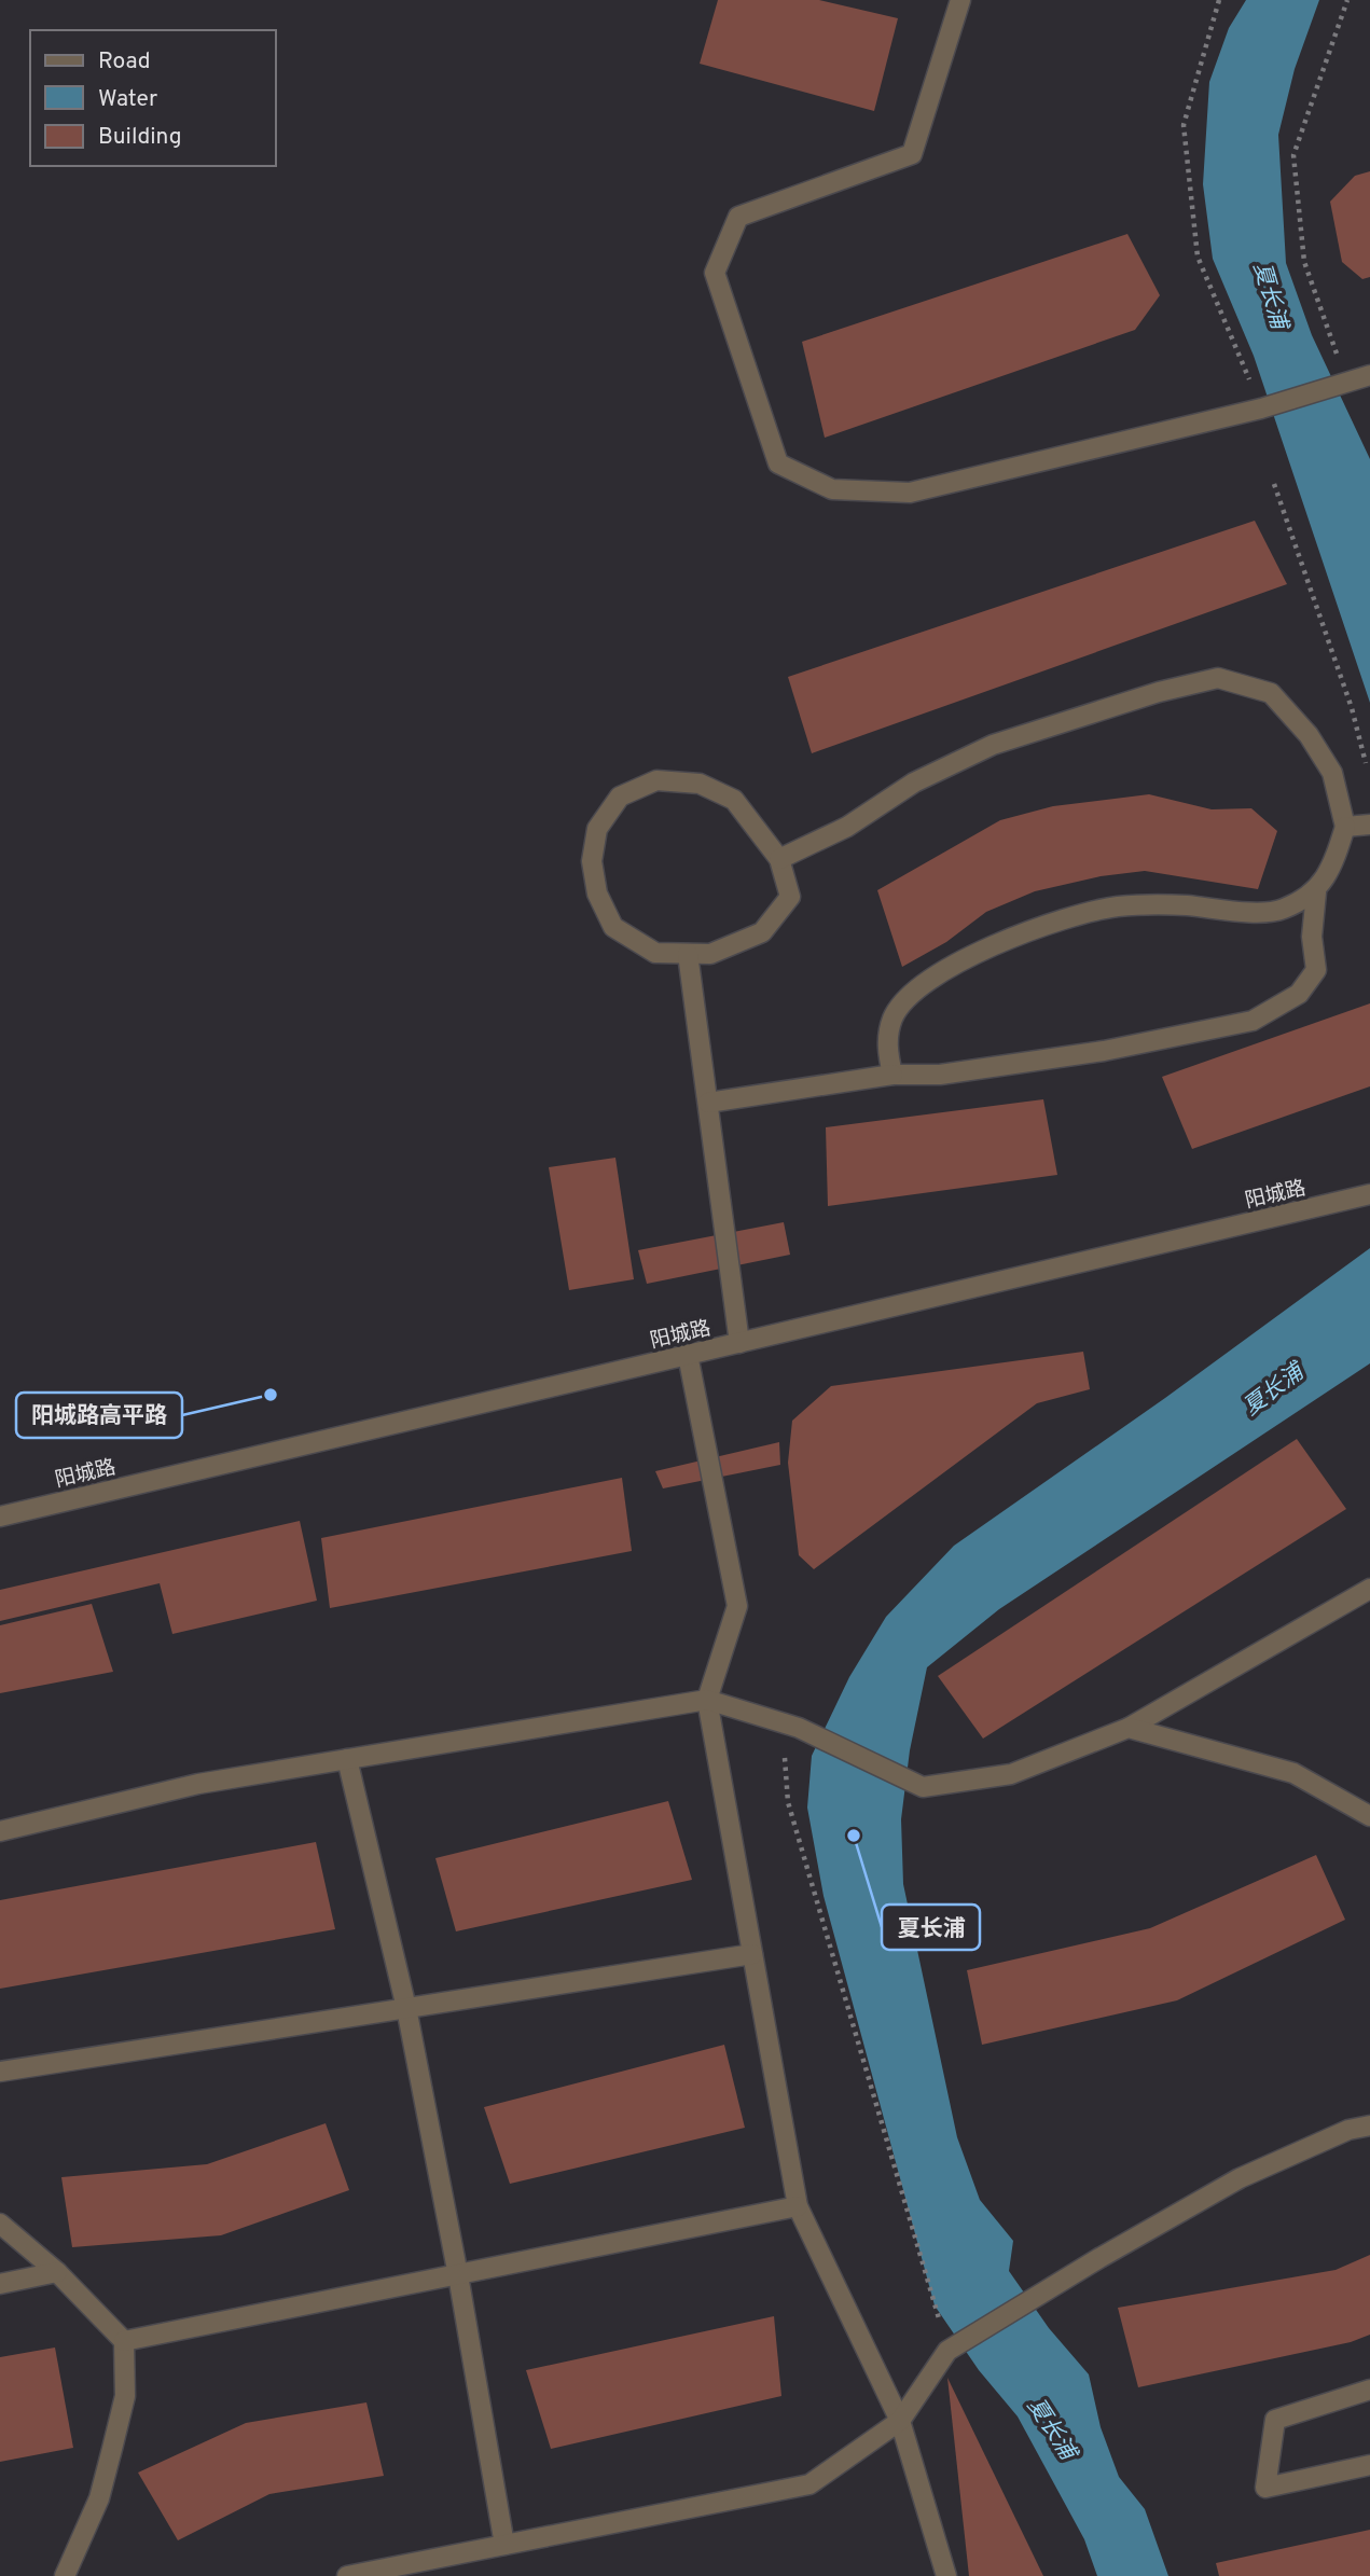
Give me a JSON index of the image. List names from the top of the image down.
{
  "streets": {
    "street": ["阳城路"]
  },
  "water": ["夏长浦"],
  "places": ["阳城路高平路", "夏长浦"],
  "legend": ["Road", "Water", "Building"]
}
